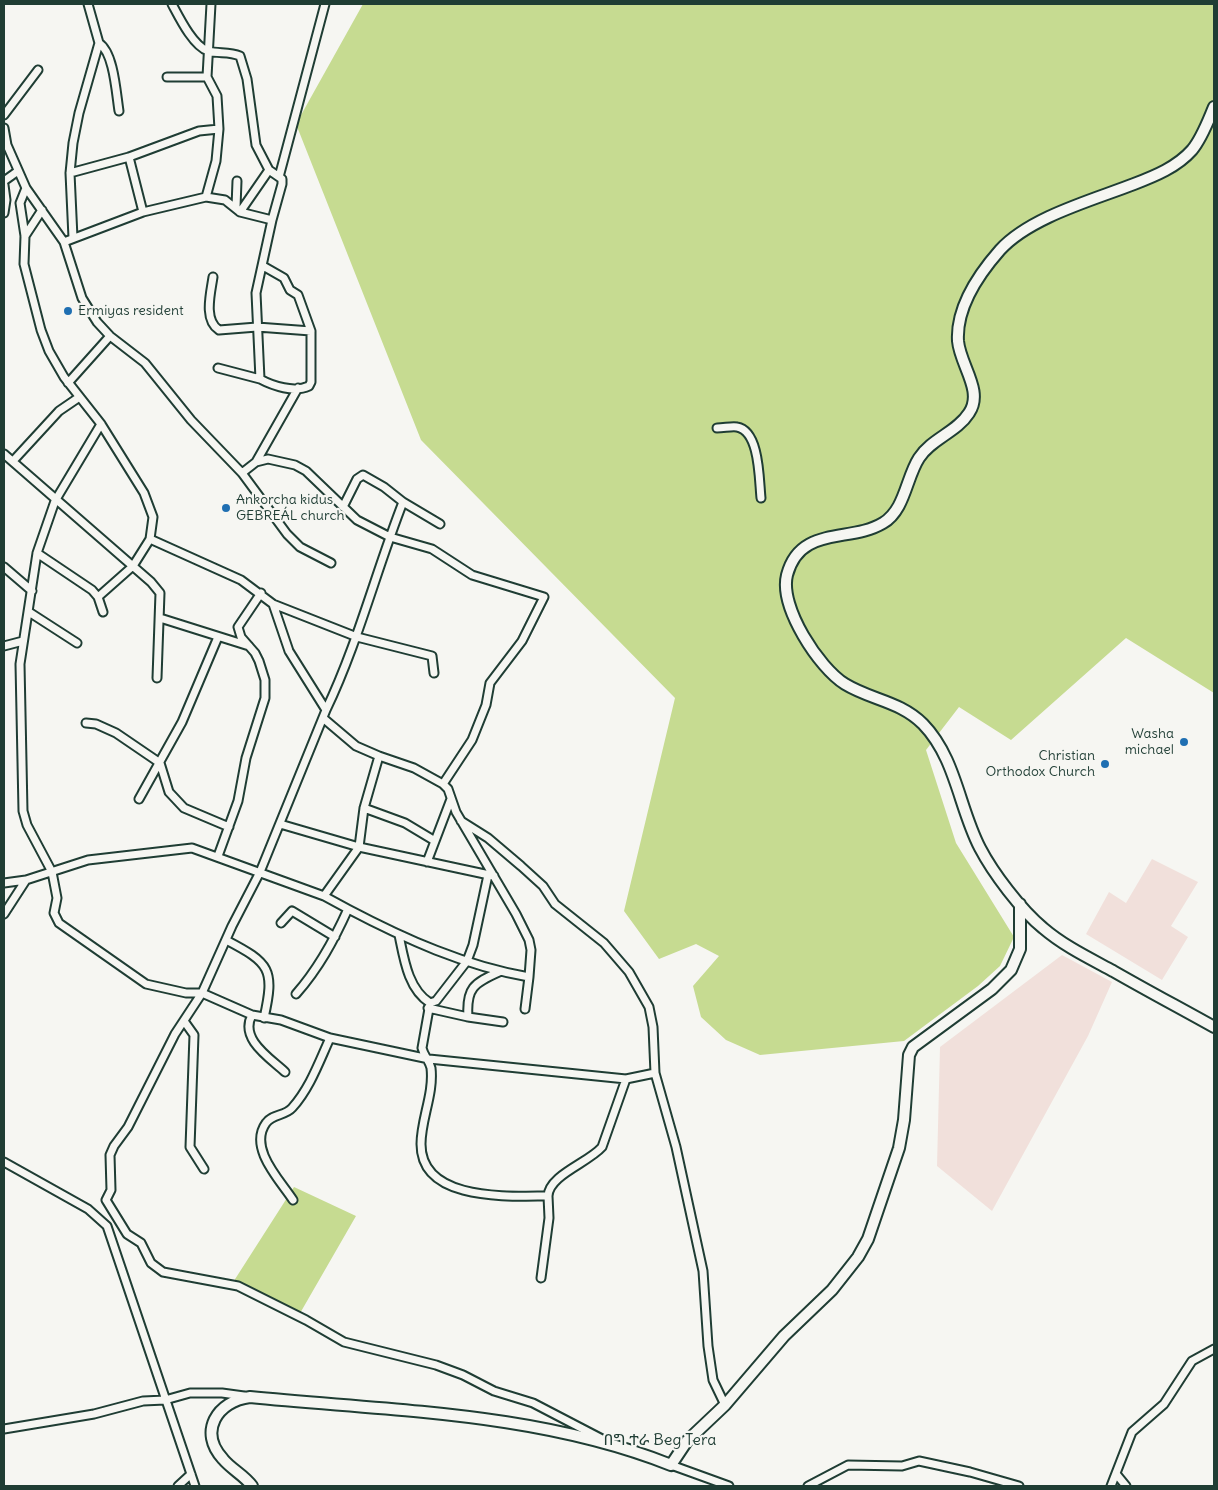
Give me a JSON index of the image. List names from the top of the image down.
{
  "districts": ["በግ ተራ Beg Tera"],
  "places": [
    "Ermiyas resident",
    "Ankorcha kidus GEBREÁL church",
    "Washa michael",
    "Christian Orthodox Church"
  ]
}
